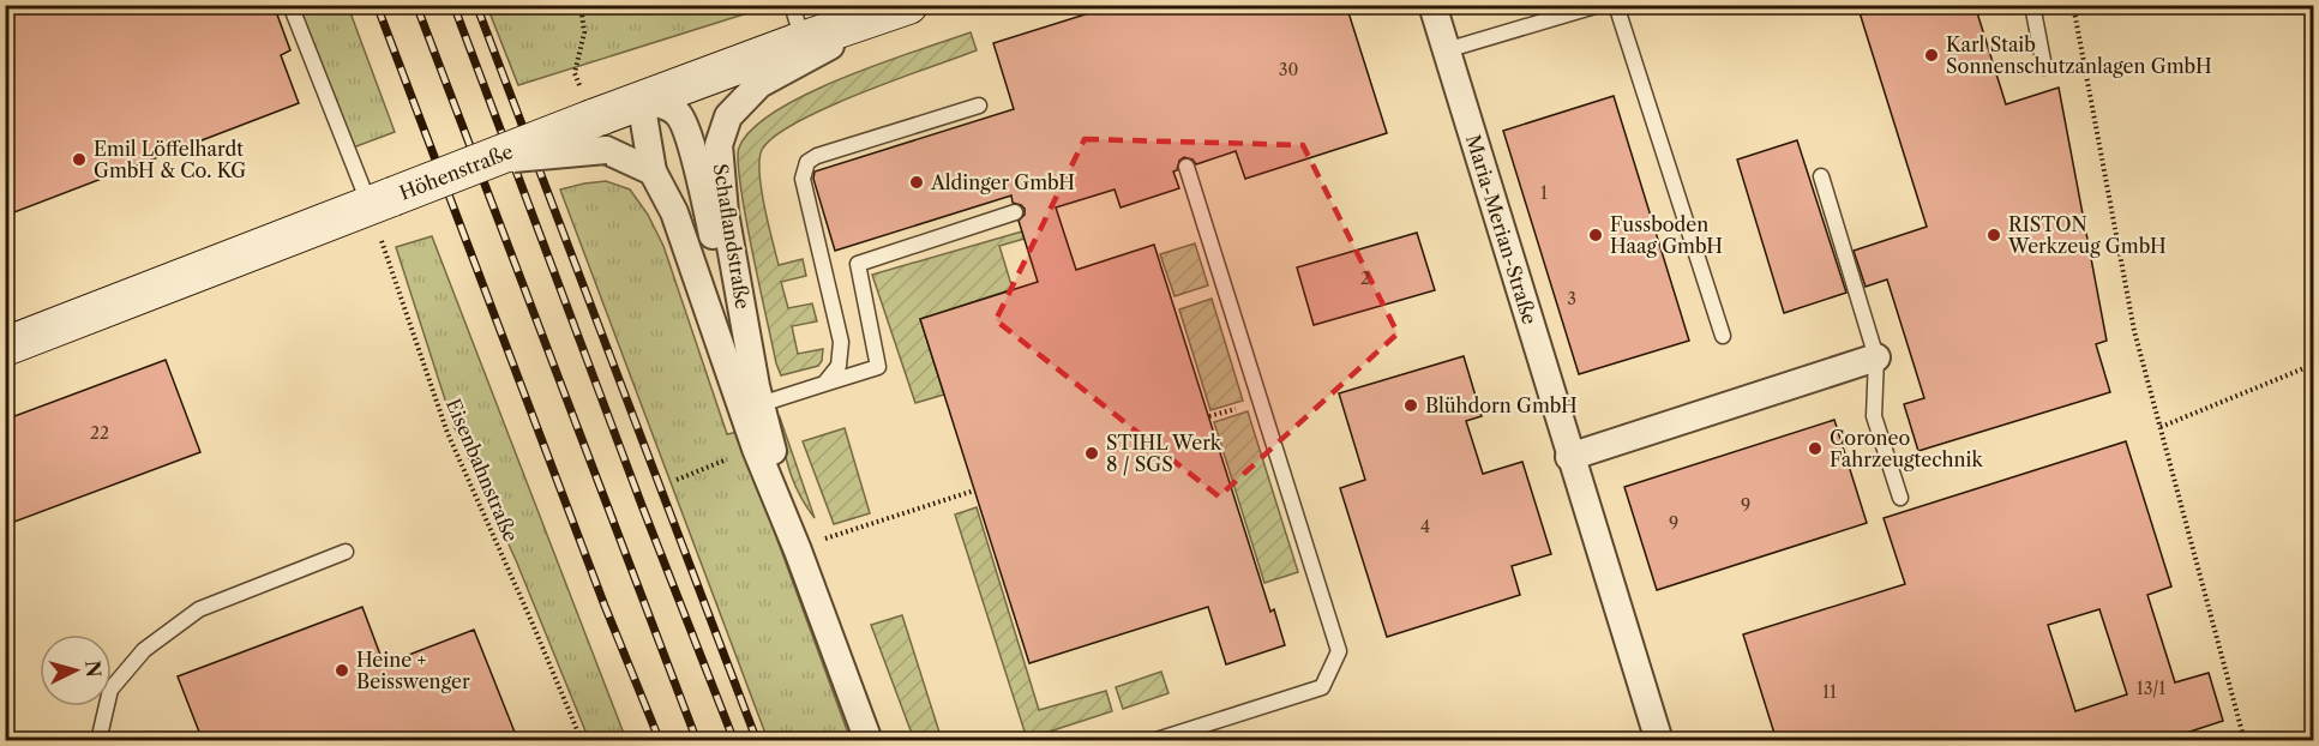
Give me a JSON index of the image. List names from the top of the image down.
{
  "streets": {
    "main road": ["Höhenstraße"],
    "street": ["Maria-Merian-Straße", "Schaflandstraße"],
    "path": ["Eisenbahnstraße"]
  },
  "crossings": [
    ["Höhenstraße", "Schaflandstraße"],
    ["Höhenstraße", "Eisenbahnstraße"]
  ],
  "places": [
    "Karl Staib Sonnenschutzanlagen GmbH",
    "Emil Löffelhardt GmbH & Co. KG",
    "Aldinger GmbH",
    "Fussboden Haag GmbH",
    "RISTON Werkzeug GmbH",
    "Blühdorn GmbH",
    "Coroneo Fahrzeugtechnik",
    "STIHL Werk 8 / SGS",
    "Heine + Beisswenger"
  ],
  "house_numbers": [
    "30",
    "1",
    "2",
    "3",
    "22",
    "9",
    "9",
    "4",
    "13/1",
    "11"
  ],
  "north": "right"
}
